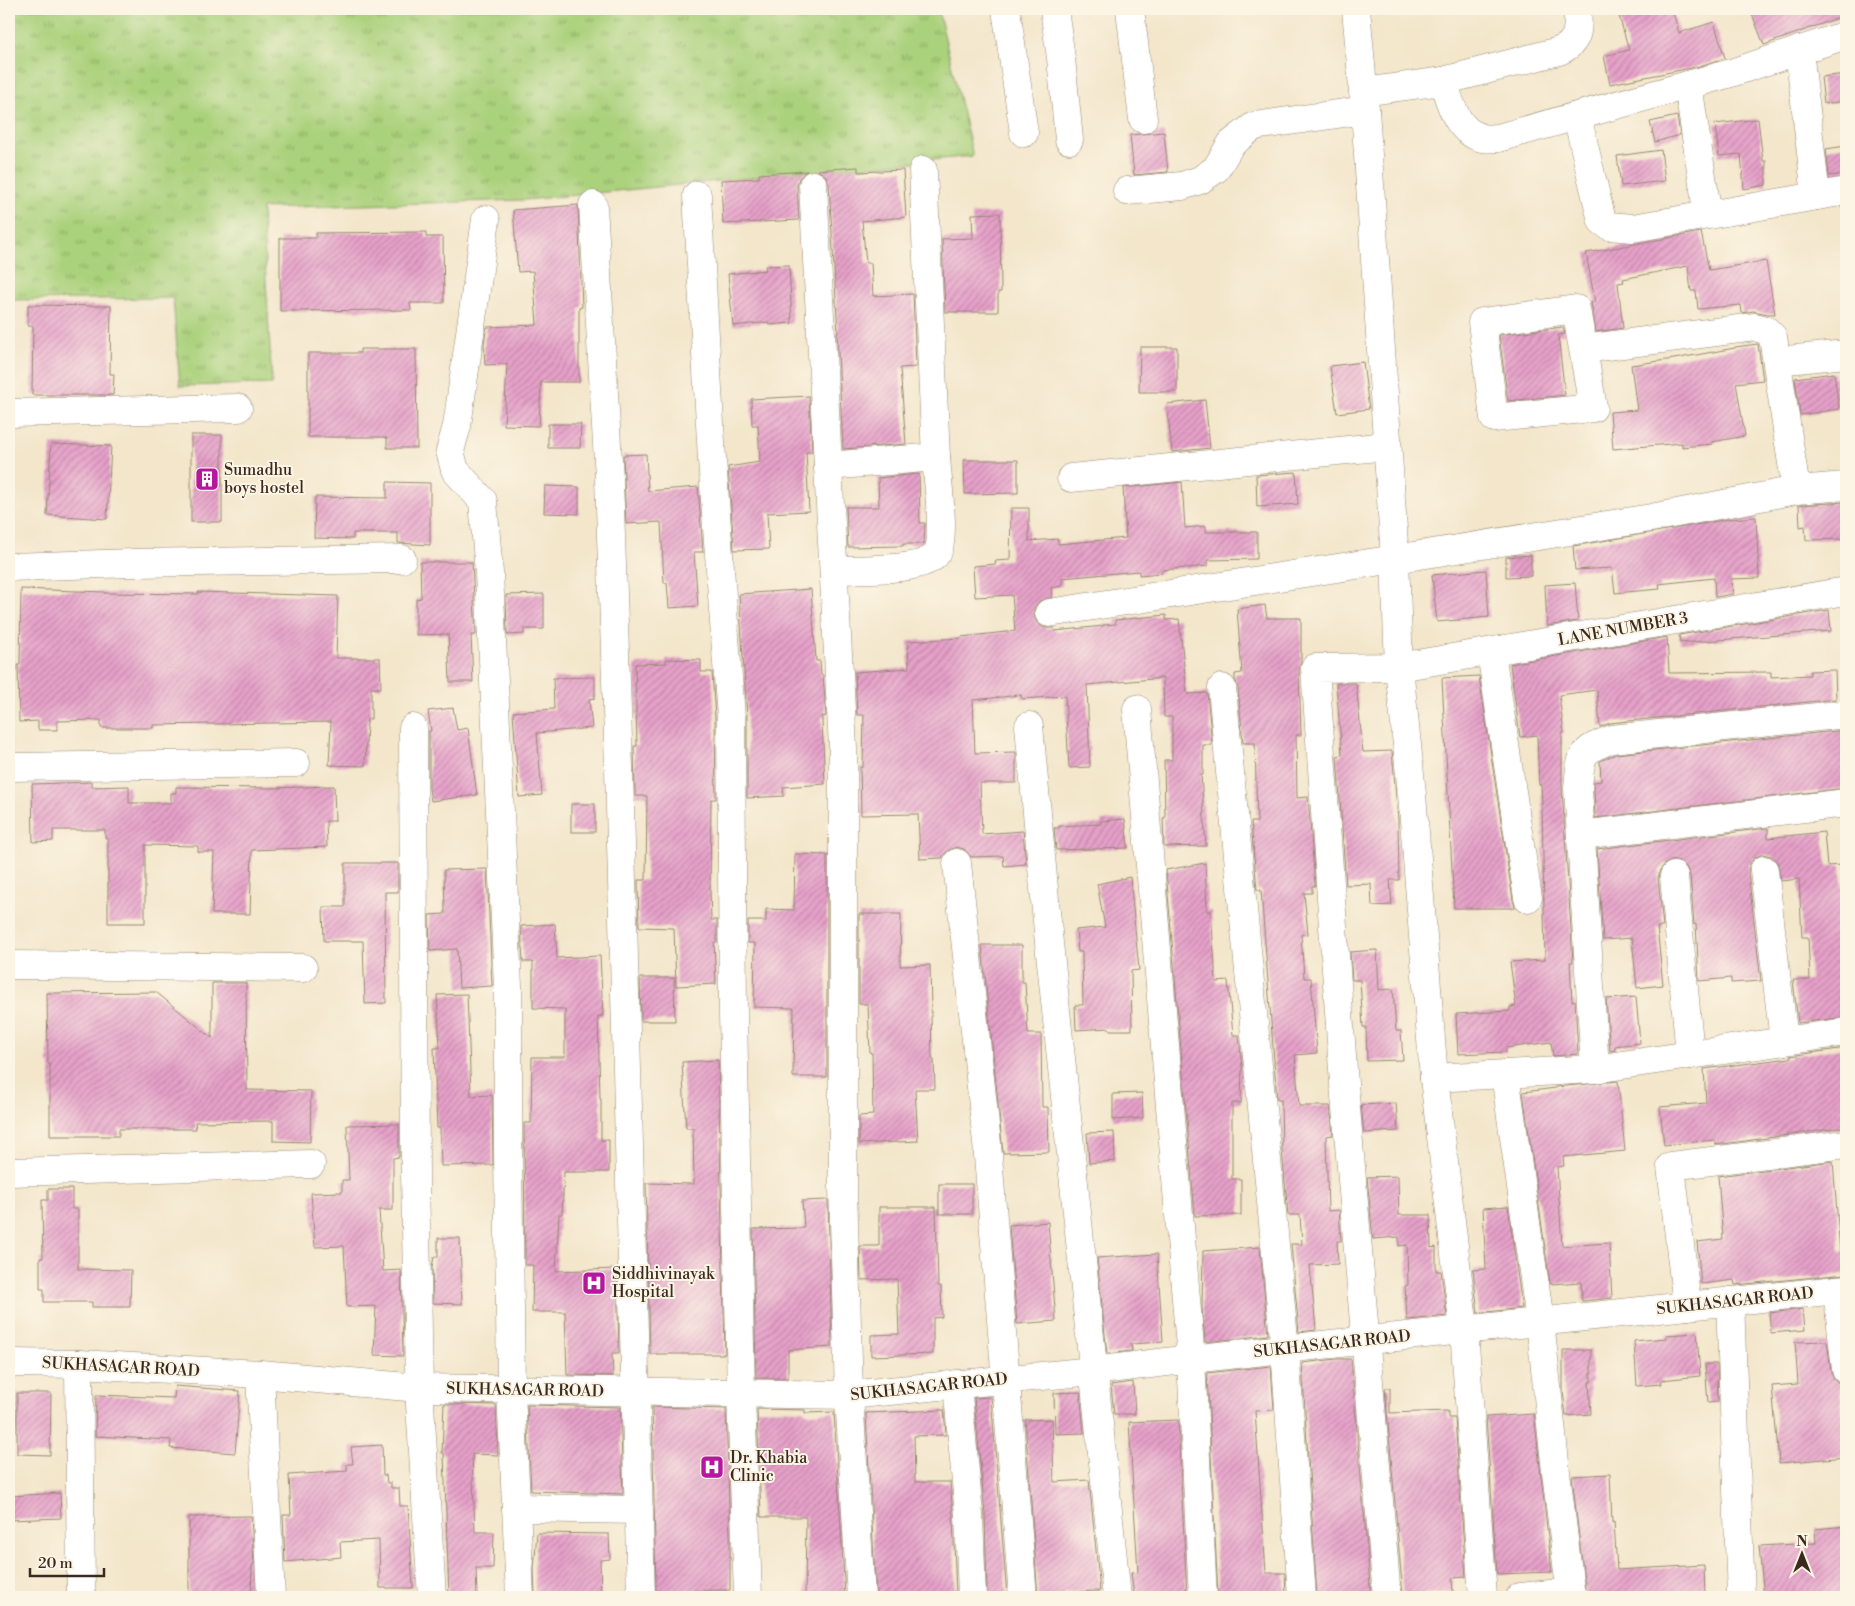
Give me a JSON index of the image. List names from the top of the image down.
{
  "streets": {
    "street": ["LANE NUMBER 3", "SUKHASAGAR ROAD"]
  },
  "crossings": [
    ["LANE NUMBER 3", "SUKHASAGAR ROAD"]
  ],
  "places": {
    "building": ["Sumadhu boys hostel"],
    "hospital": ["Siddhivinayak Hospital", "Dr. Khabia Clinic"]
  },
  "scale_bar": "20 m",
  "north": "top"
}
